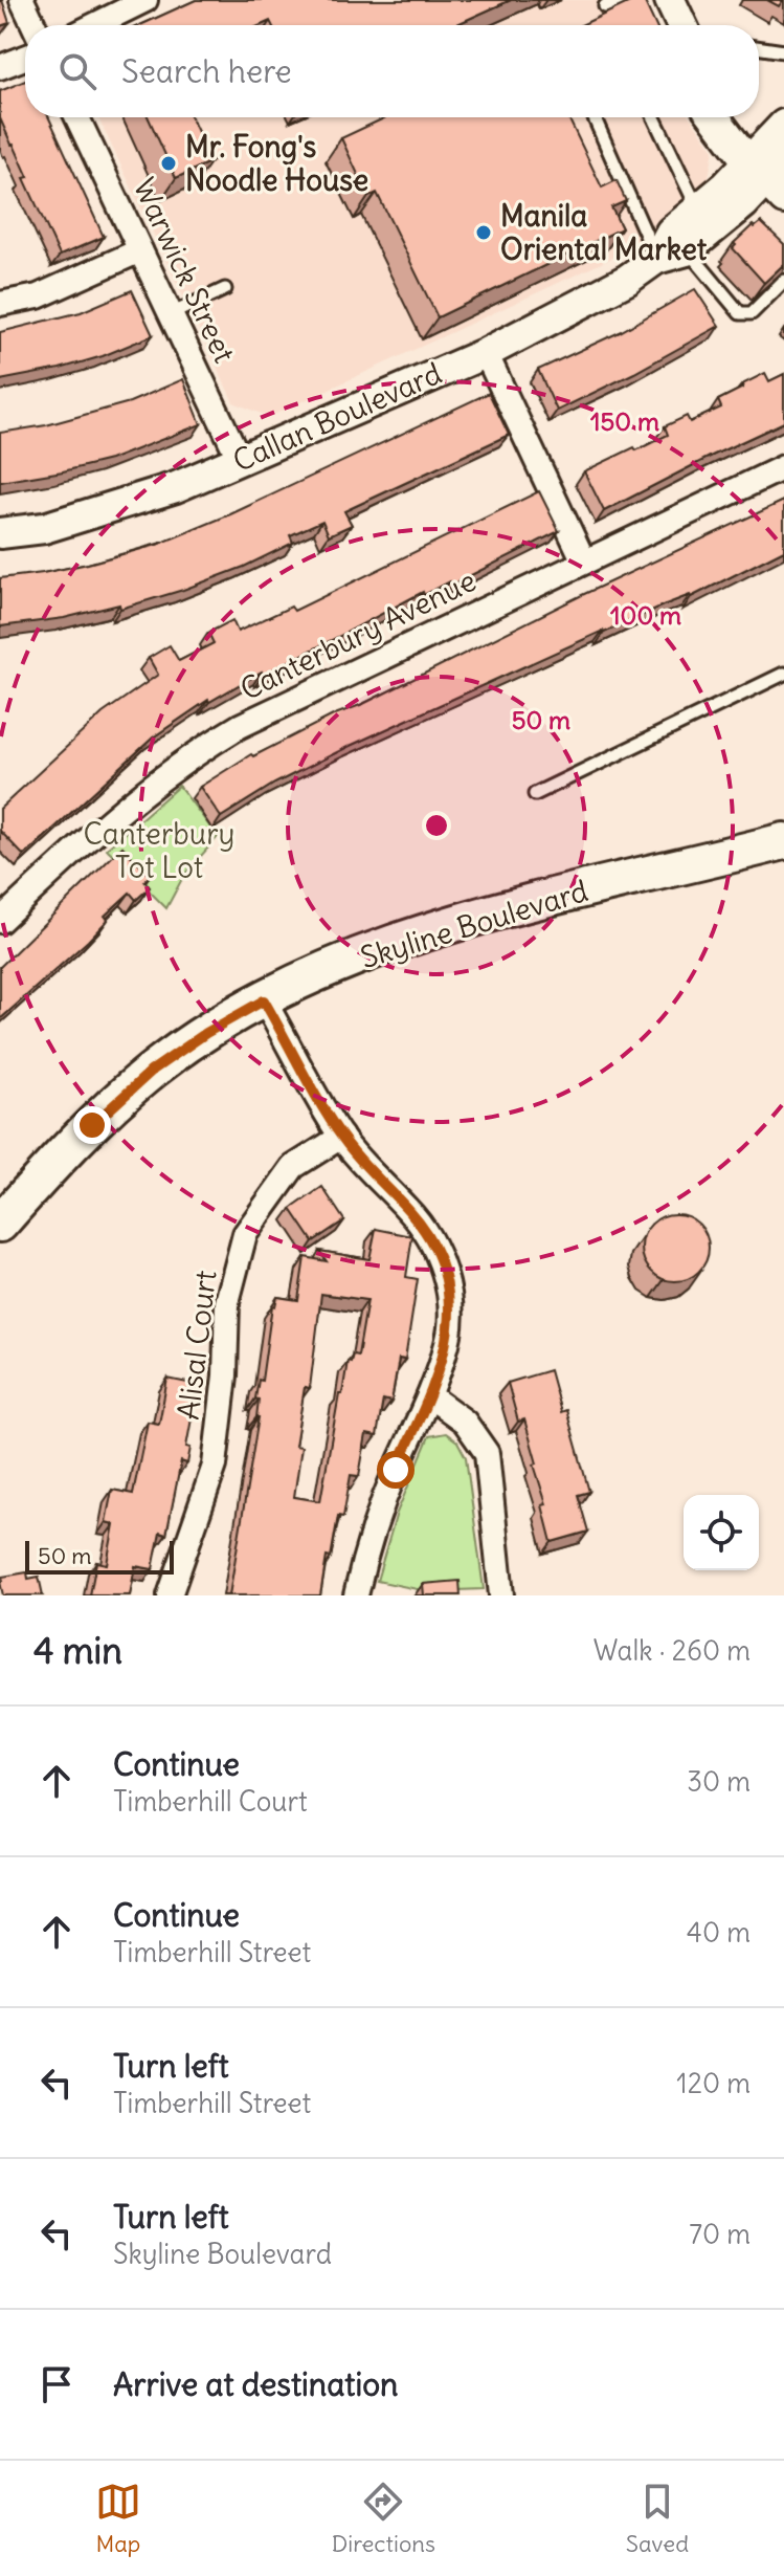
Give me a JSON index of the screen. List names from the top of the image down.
{
  "streets": {
    "main road": ["Skyline Boulevard"],
    "street": [
      "Warwick Street",
      "Callan Boulevard",
      "Canterbury Avenue",
      "Alisal Court"
    ]
  },
  "crossings": [
    ["Warwick Street", "Callan Boulevard"]
  ],
  "parks": ["Canterbury Tot Lot"],
  "places": ["Mr. Fong's Noodle House", "Manila Oriental Market"],
  "scale_bar": "50 m",
  "page": {
    "search": "Search here",
    "scale": "50 m",
    "heading": ["4 min", "Walk · 260 m"],
    "list": [
      ["Continue", "Timberhill Court", "30 m"],
      ["Continue", "Timberhill Street", "40 m"],
      ["Turn left", "Timberhill Street", "120 m"],
      ["Turn left", "Skyline Boulevard", "70 m"],
      "Arrive at destination"
    ],
    "nav": ["Map", "Directions", "Saved"]
  },
  "rings": ["150 m", "100 m", "50 m"]
}
